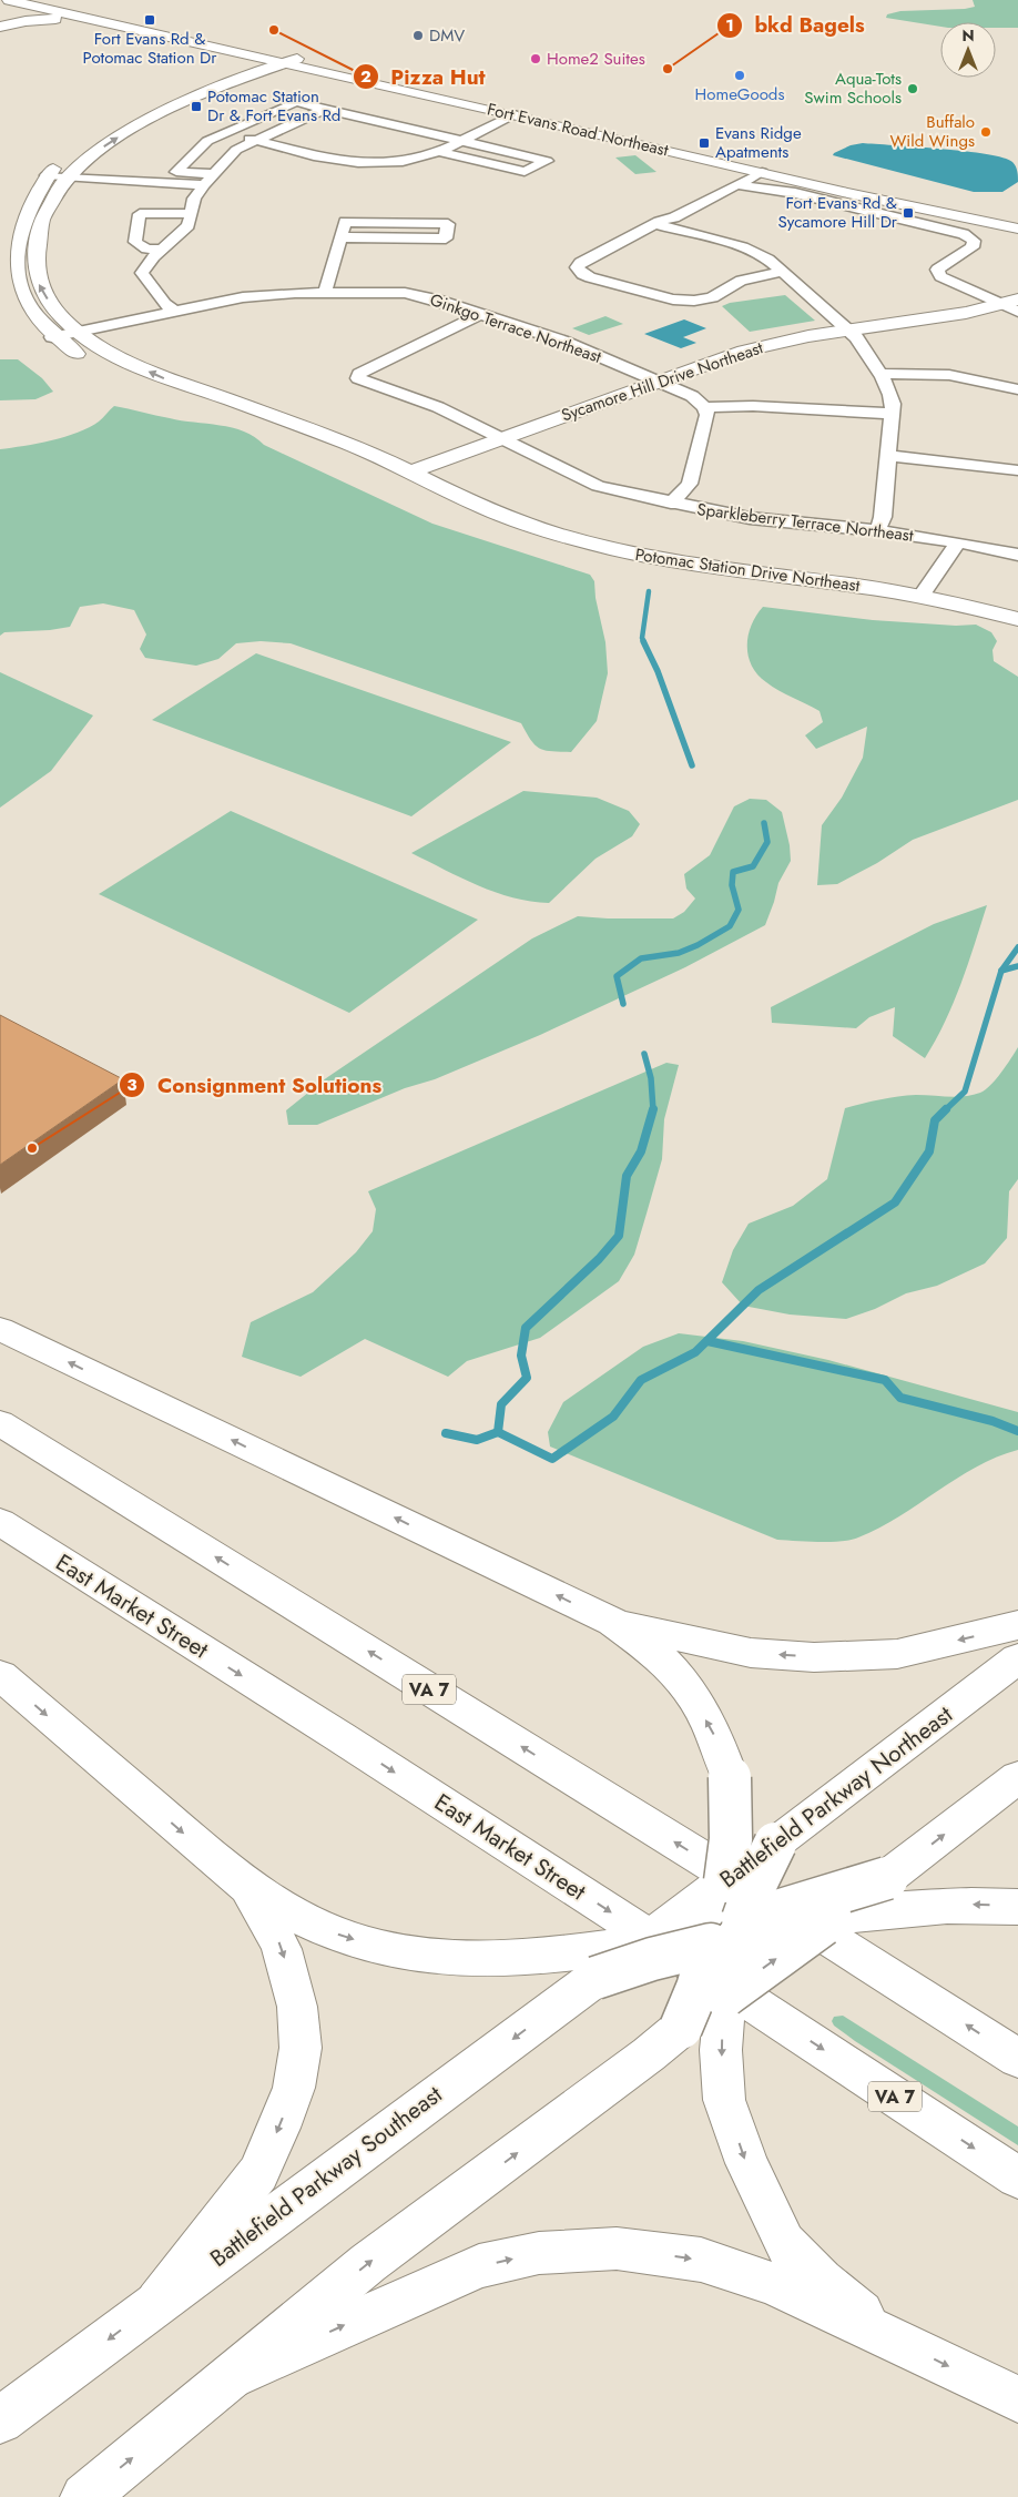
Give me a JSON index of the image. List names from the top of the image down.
{
  "streets": {
    "main road": [
      "Fort Evans Road Northeast",
      "Sycamore Hill Drive Northeast",
      "Potomac Station Drive Northeast",
      "East Market Street",
      "VA 7",
      "Battlefield Parkway Northeast",
      "Battlefield Parkway Southeast"
    ],
    "street": ["Ginkgo Terrace Northeast", "Sparkleberry Terrace Northeast"]
  },
  "crossings": [
    ["Fort Evans Road Northeast", "Potomac Station Drive Northeast"],
    ["Ginkgo Terrace Northeast", "Sycamore Hill Drive Northeast"],
    ["Ginkgo Terrace Northeast", "Sparkleberry Terrace Northeast"],
    ["Ginkgo Terrace Northeast", "Potomac Station Drive Northeast"],
    ["Sycamore Hill Drive Northeast", "Sparkleberry Terrace Northeast"],
    ["Sycamore Hill Drive Northeast", "Potomac Station Drive Northeast"],
    ["Battlefield Parkway Northeast", "Battlefield Parkway Southeast"]
  ],
  "places": {
    "transit": [
      "Fort Evans Rd & Potomac Station Dr",
      "Potomac Station Dr & Fort Evans Rd",
      "Evans Ridge Apatments",
      "Fort Evans Rd & Sycamore Hill Dr"
    ],
    "other": [
      "Pizza Hut",
      "DMV",
      "Home2 Suites",
      "bkd Bagels",
      "HomeGoods",
      "Aqua-Tots Swim Schools",
      "Buffalo Wild Wings",
      "Consignment Solutions"
    ]
  },
  "north": "top"
}
